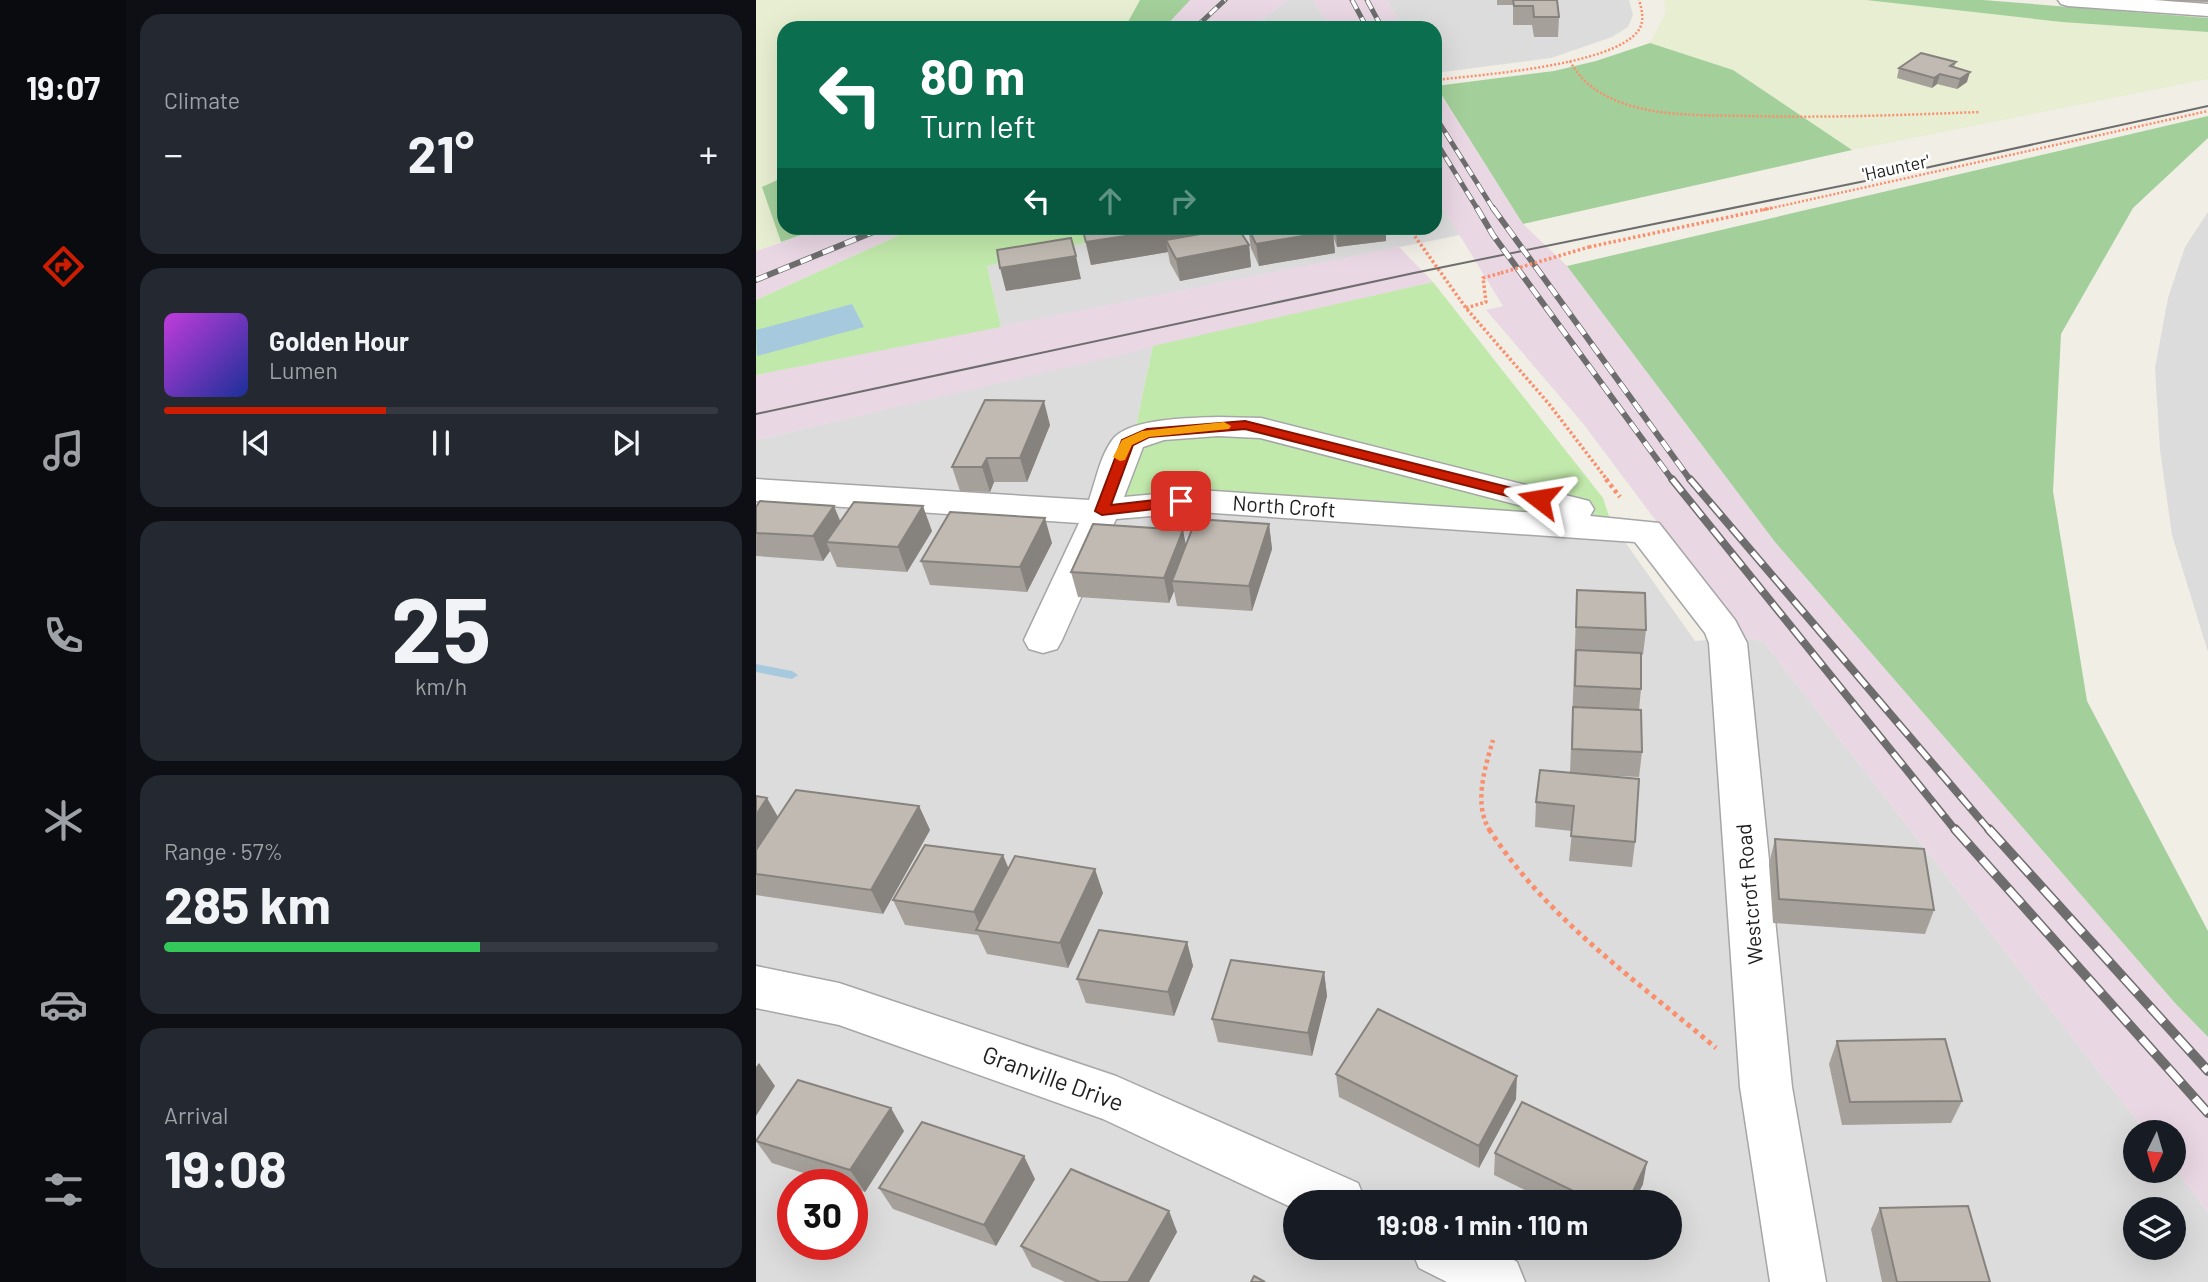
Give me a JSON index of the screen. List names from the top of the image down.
{
  "streets": {
    "street": ["North Croft", "Westcroft Road", "Granville Drive"],
    "path": ["'Haunter'"]
  },
  "crossings": [
    ["North Croft", "Westcroft Road"]
  ],
  "north": "bottom",
  "page": {
    "tabs": "19:07",
    "tile": [
      "Climate",
      ["25", "km/h"],
      ["Range · 57%", "285 km"],
      ["Arrival", "19:08"]
    ],
    "turn": ["80 m", "Turn left"],
    "heat": ["−", "21°", "+"],
    "song": ["Golden Hour", "Lumen"],
    "limit": "30",
    "trip": "19:08 · 1 min · 110 m"
  }
}
